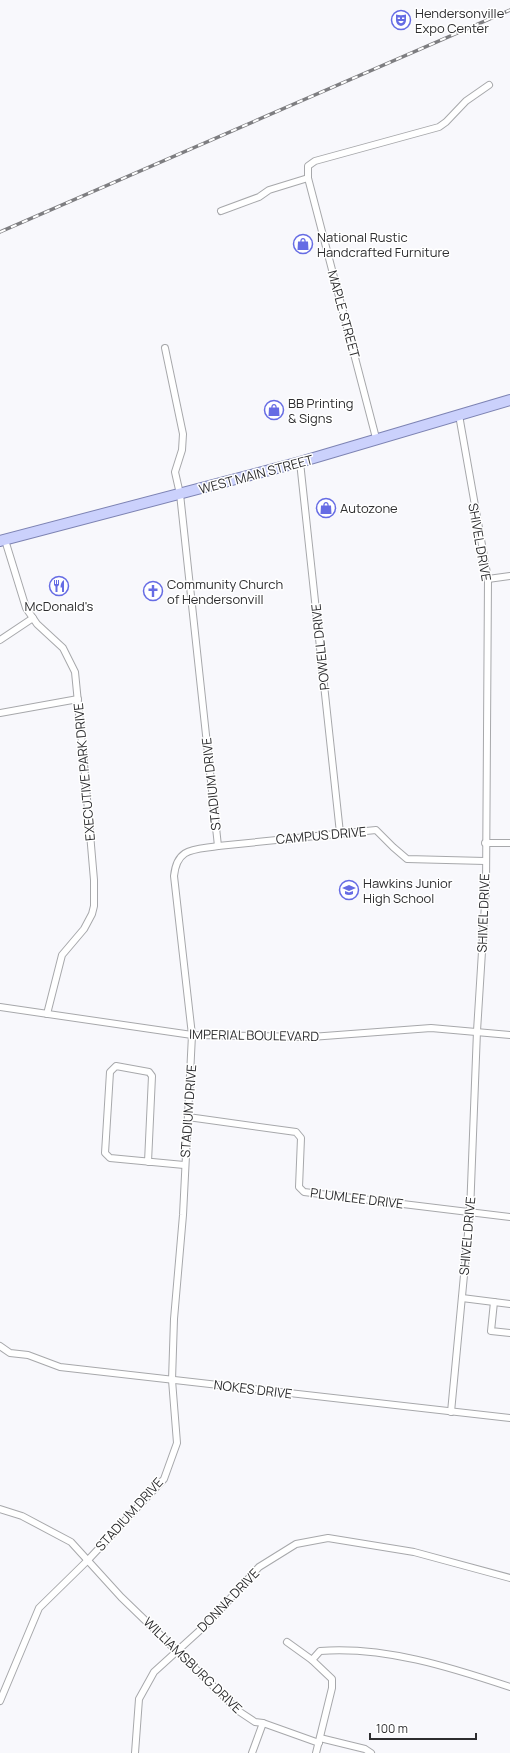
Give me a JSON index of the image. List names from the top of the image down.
{
  "streets": {
    "main road": ["WEST MAIN STREET"],
    "street": [
      "MAPLE STREET",
      "SHIVEL DRIVE",
      "POWELL DRIVE",
      "EXECUTIVE PARK DRIVE",
      "STADIUM DRIVE",
      "CAMPUS DRIVE",
      "IMPERIAL BOULEVARD",
      "PLUMLEE DRIVE",
      "NOKES DRIVE",
      "DONNA DRIVE",
      "WILLIAMSBURG DRIVE"
    ]
  },
  "crossings": [
    ["MAPLE STREET", "WEST MAIN STREET"],
    ["WEST MAIN STREET", "SHIVEL DRIVE"],
    ["WEST MAIN STREET", "POWELL DRIVE"],
    ["WEST MAIN STREET", "EXECUTIVE PARK DRIVE"],
    ["WEST MAIN STREET", "STADIUM DRIVE"],
    ["SHIVEL DRIVE", "CAMPUS DRIVE"],
    ["SHIVEL DRIVE", "IMPERIAL BOULEVARD"],
    ["SHIVEL DRIVE", "PLUMLEE DRIVE"],
    ["SHIVEL DRIVE", "NOKES DRIVE"],
    ["POWELL DRIVE", "CAMPUS DRIVE"],
    ["EXECUTIVE PARK DRIVE", "IMPERIAL BOULEVARD"],
    ["STADIUM DRIVE", "CAMPUS DRIVE"],
    ["STADIUM DRIVE", "IMPERIAL BOULEVARD"],
    ["STADIUM DRIVE", "PLUMLEE DRIVE"],
    ["STADIUM DRIVE", "NOKES DRIVE"],
    ["STADIUM DRIVE", "WILLIAMSBURG DRIVE"],
    ["DONNA DRIVE", "WILLIAMSBURG DRIVE"]
  ],
  "places": {
    "theatre": ["Hendersonville Expo Center"],
    "shop": ["National Rustic Handcrafted Furniture", "BB Printing & Signs", "Autozone"],
    "restaurant": ["McDonald's"],
    "church": ["Community Church of Hendersonvill"],
    "school or university": ["Hawkins Junior High School"]
  },
  "scale_bar": "100 m"
}
